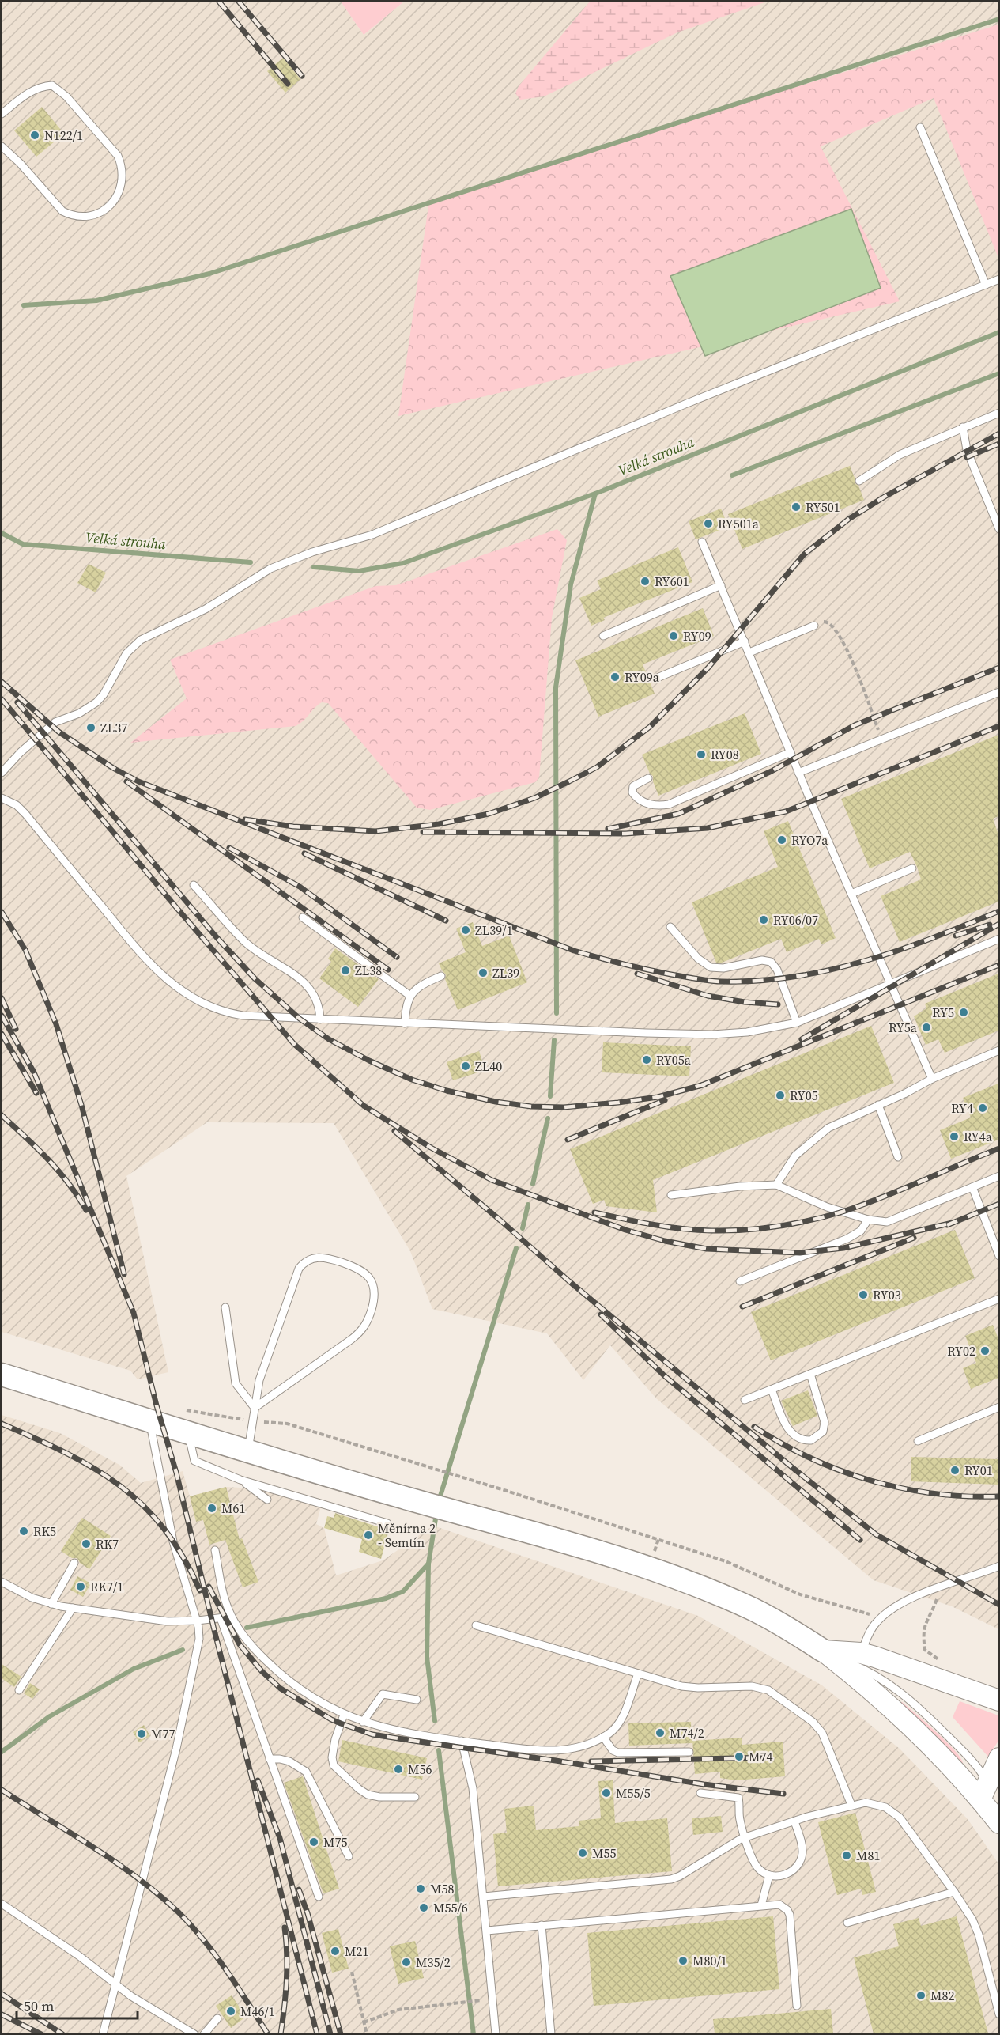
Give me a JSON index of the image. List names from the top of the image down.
{
  "water": ["Velká strouha"],
  "places": [
    "N122/1",
    "RY501",
    "RY501a",
    "RY601",
    "RY09",
    "RY09a",
    "ZL37",
    "RY08",
    "RYO7a",
    "RY06/07",
    "ZL39/1",
    "ZL38",
    "ZL39",
    "RY5",
    "RY5a",
    "RY05a",
    "ZL40",
    "RY05",
    "RY4",
    "RY4a",
    "RY03",
    "RY02",
    "RY01",
    "M61",
    "RK5",
    "Měnírna 2 - Semtín",
    "RK7",
    "RK7/1",
    "M74/2",
    "M77",
    "M74",
    "M56",
    "M55/5",
    "M75",
    "M55",
    "M81",
    "M58",
    "M55/6",
    "M21",
    "M80/1",
    "M35/2",
    "M82",
    "M46/1"
  ],
  "scale_bar": "50 m"
}
